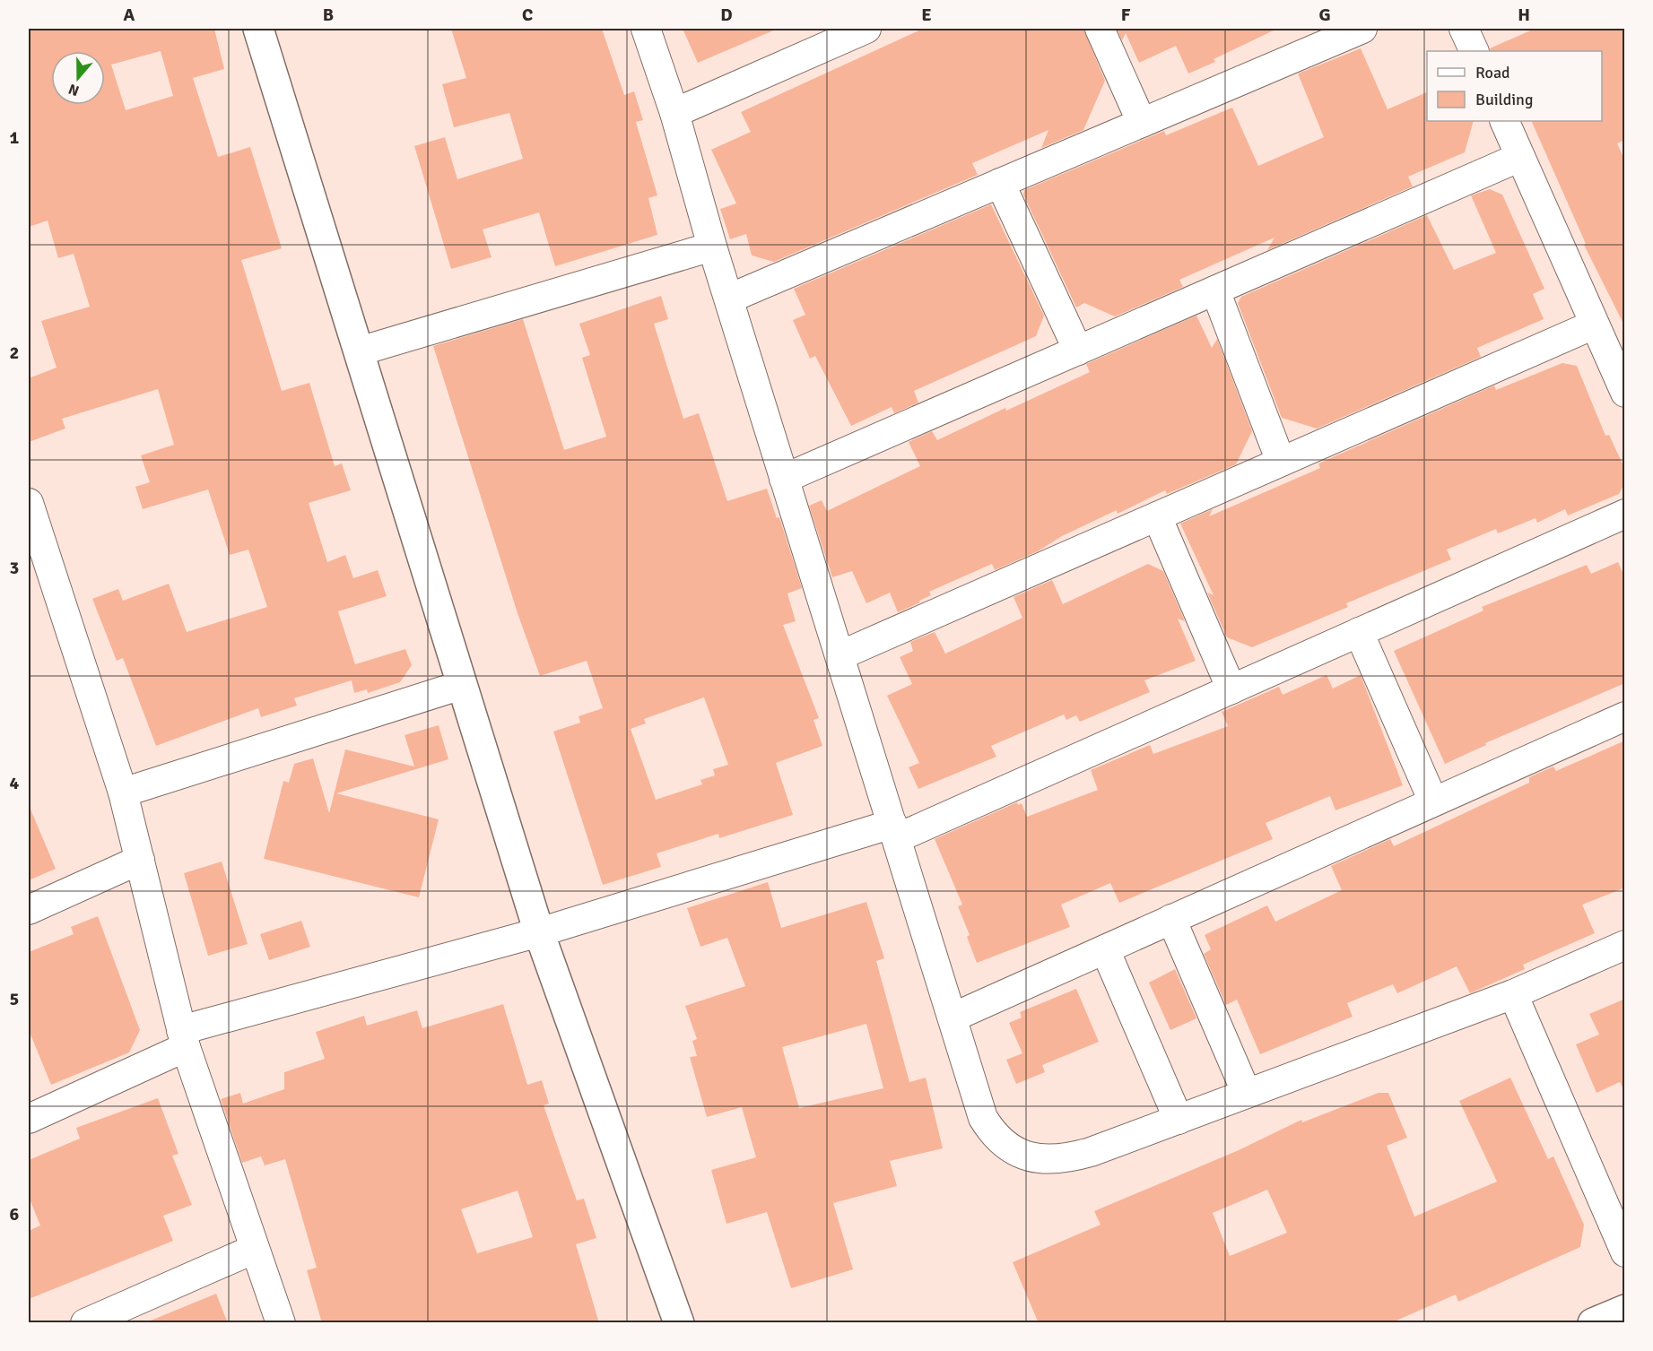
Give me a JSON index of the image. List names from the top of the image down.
{
  "legend": ["Road", "Building"],
  "north": "bottom",
  "grid": {
    "columns": [
      "A",
      "B",
      "C",
      "D",
      "E",
      "F",
      "G",
      "H"
    ],
    "rows": [
      "1",
      "2",
      "3",
      "4",
      "5",
      "6"
    ]
  }
}
